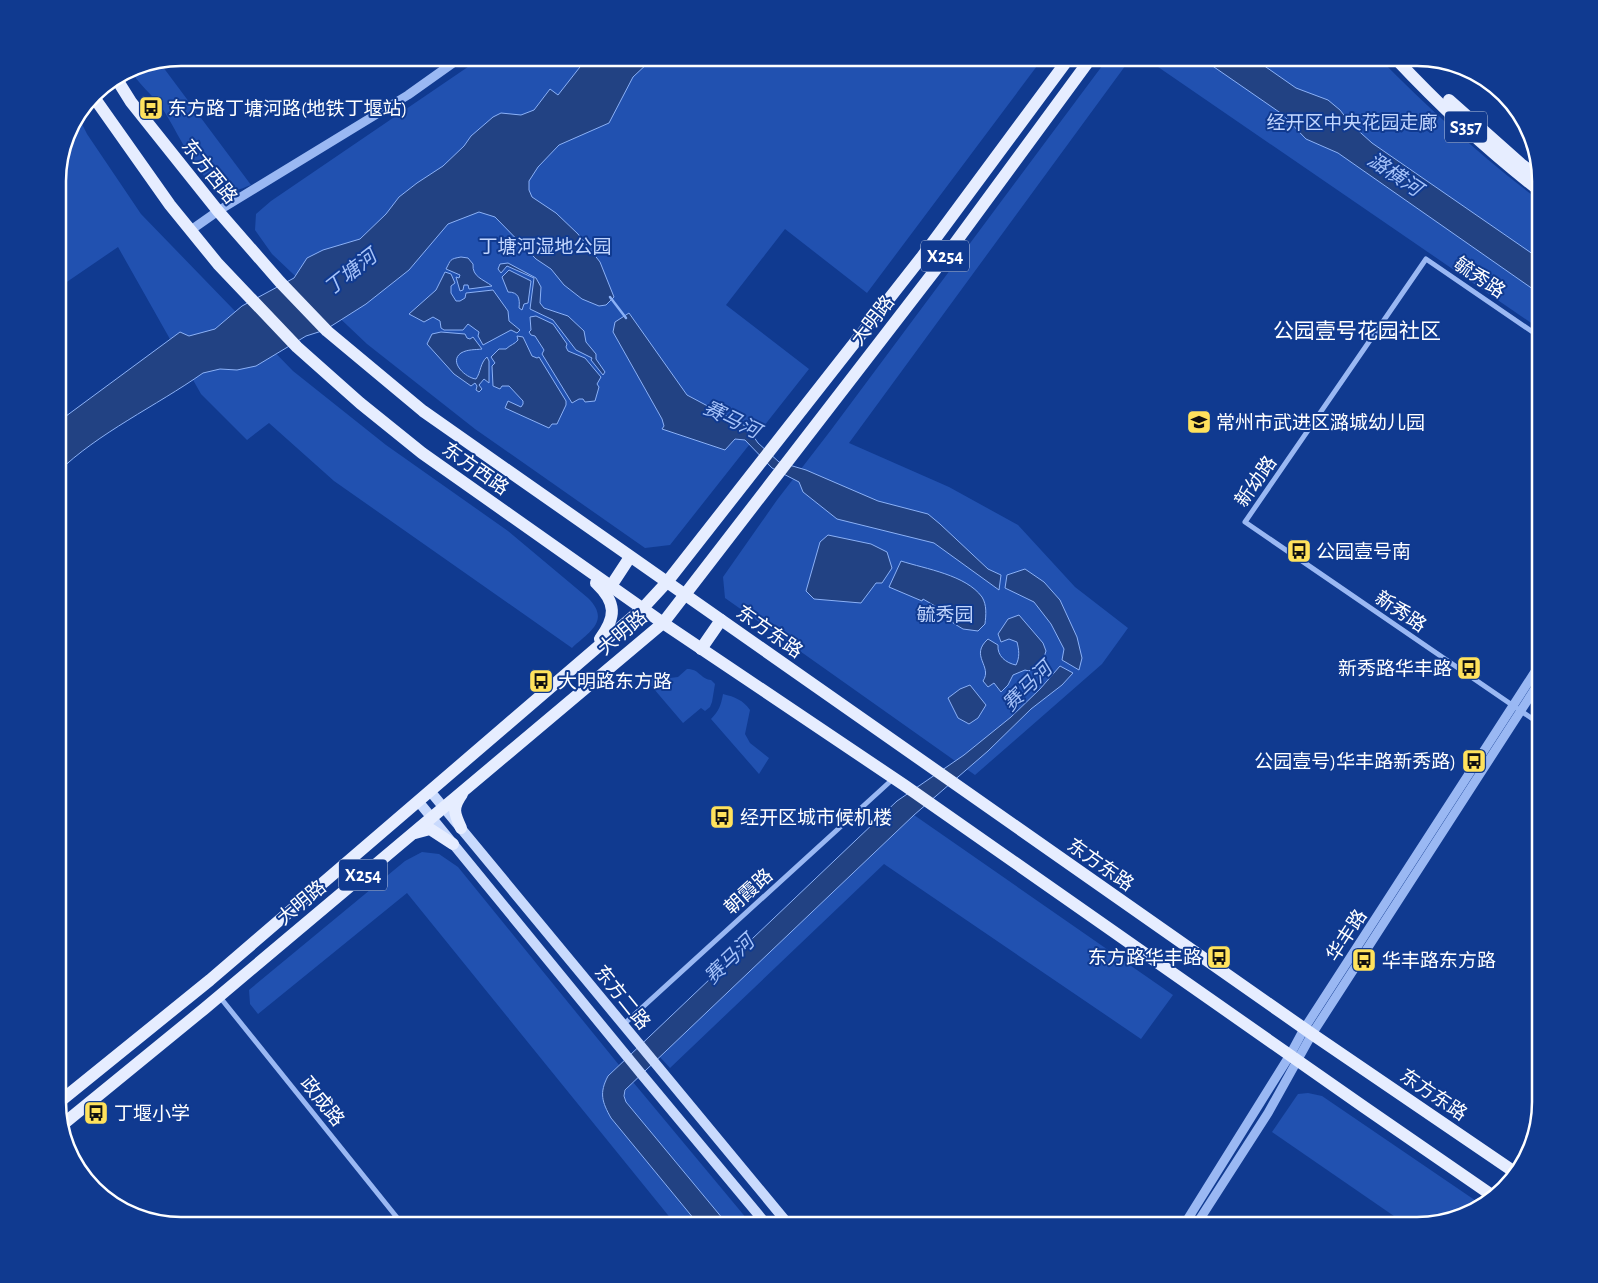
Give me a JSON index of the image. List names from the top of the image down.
{
  "streets": {
    "main road": [
      "S357",
      "东方西路",
      "X254",
      "大明路",
      "东方东路",
      "东方二路"
    ],
    "street": [
      "毓秀路",
      "新幼路",
      "新秀路",
      "朝霞路",
      "华丰路",
      "政成路"
    ]
  },
  "crossings": [
    ["东方西路", "大明路"],
    ["东方西路", "东方东路"],
    ["毓秀路", "新幼路"],
    ["大明路", "东方东路"],
    ["大明路", "东方二路"],
    ["大明路", "政成路"],
    ["新幼路", "新秀路"],
    ["新秀路", "华丰路"],
    ["东方东路", "华丰路"],
    ["朝霞路", "东方二路"]
  ],
  "districts": ["公园壹号花园社区"],
  "water": ["潞横河", "丁塘河", "赛马河"],
  "parks": ["经开区中央花园走廊", "丁塘河湿地公园", "毓秀园"],
  "places": {
    "bus stop": [
      "东方路丁塘河路(地铁丁堰站)",
      "公园壹号南",
      "新秀路华丰路",
      "大明路东方路",
      "公园壹号)华丰路新秀路)",
      "经开区城市候机楼",
      "东方路华丰路",
      "华丰路东方路",
      "丁堰小学"
    ],
    "school or university": ["常州市武进区潞城幼儿园"]
  }
}
